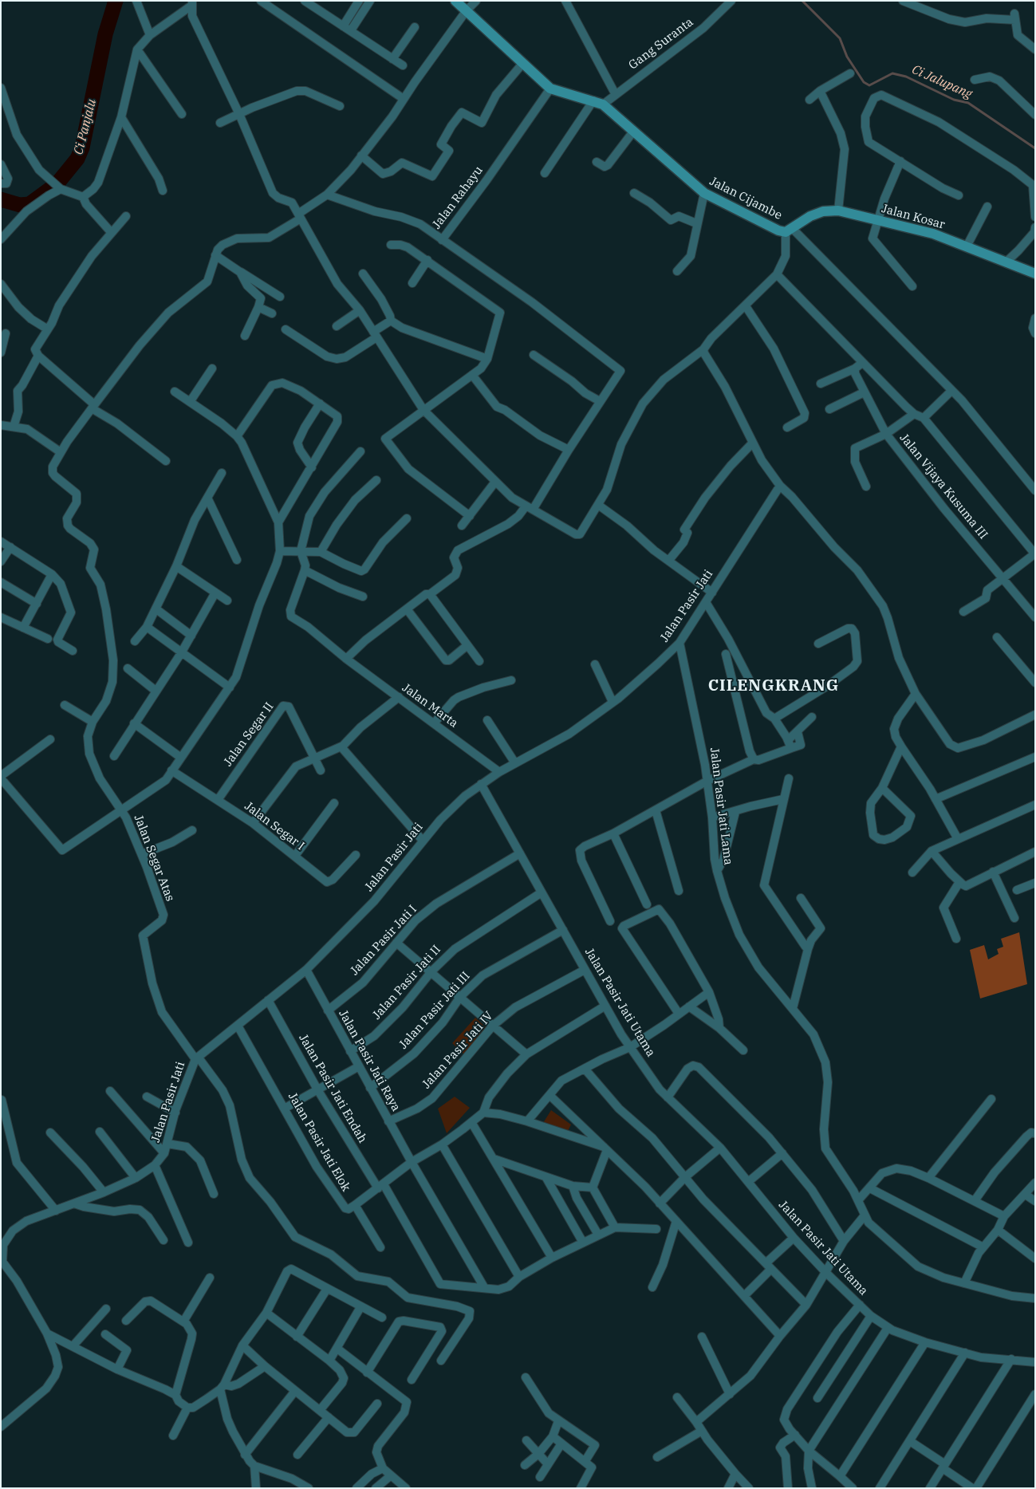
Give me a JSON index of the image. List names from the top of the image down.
{
  "streets": {
    "street": [
      "Gang Suranta",
      "Jalan Rahayu",
      "Jalan Cijambe",
      "Jalan Kosar",
      "Jalan Vijaya Kusuma III",
      "Jalan Pasir Jati",
      "Jalan Marta",
      "Jalan Segar II",
      "Jalan Pasir Jati Lama",
      "Jalan Segar I",
      "Jalan Segar Atas",
      "Jalan Pasir Jati I",
      "Jalan Pasir Jati II",
      "Jalan Pasir Jati Utama",
      "Jalan Pasir Jati III",
      "Jalan Pasir Jati IV",
      "Jalan Pasir Jati Raya",
      "Jalan Pasir Jati Endah",
      "Jalan Pasir Jati Elok"
    ]
  },
  "crossings": [
    ["Gang Suranta", "Jalan Cijambe"],
    ["Jalan Rahayu", "Jalan Cijambe"],
    ["Jalan Cijambe", "Jalan Kosar"],
    ["Jalan Pasir Jati", "Jalan Marta"],
    ["Jalan Pasir Jati", "Jalan Pasir Jati Lama"],
    ["Jalan Pasir Jati", "Jalan Segar Atas"],
    ["Jalan Pasir Jati", "Jalan Pasir Jati Utama"],
    ["Jalan Pasir Jati", "Jalan Pasir Jati Raya"],
    ["Jalan Pasir Jati", "Jalan Pasir Jati Endah"],
    ["Jalan Pasir Jati", "Jalan Pasir Jati Elok"],
    ["Jalan Segar II", "Jalan Segar I"],
    ["Jalan Pasir Jati I", "Jalan Pasir Jati Utama"],
    ["Jalan Pasir Jati I", "Jalan Pasir Jati Raya"],
    ["Jalan Pasir Jati II", "Jalan Pasir Jati Utama"],
    ["Jalan Pasir Jati II", "Jalan Pasir Jati Raya"],
    ["Jalan Pasir Jati Utama", "Jalan Pasir Jati III"],
    ["Jalan Pasir Jati Utama", "Jalan Pasir Jati IV"],
    ["Jalan Pasir Jati III", "Jalan Pasir Jati Raya"],
    ["Jalan Pasir Jati IV", "Jalan Pasir Jati Raya"],
    ["Jalan Pasir Jati Raya", "Jalan Pasir Jati Endah"],
    ["Jalan Pasir Jati Raya", "Jalan Pasir Jati Elok"],
    ["Jalan Pasir Jati Endah", "Jalan Pasir Jati Elok"]
  ],
  "districts": ["CILENGKRANG"],
  "water": ["Ci Jalupang", "Ci Panjalu"]
}
